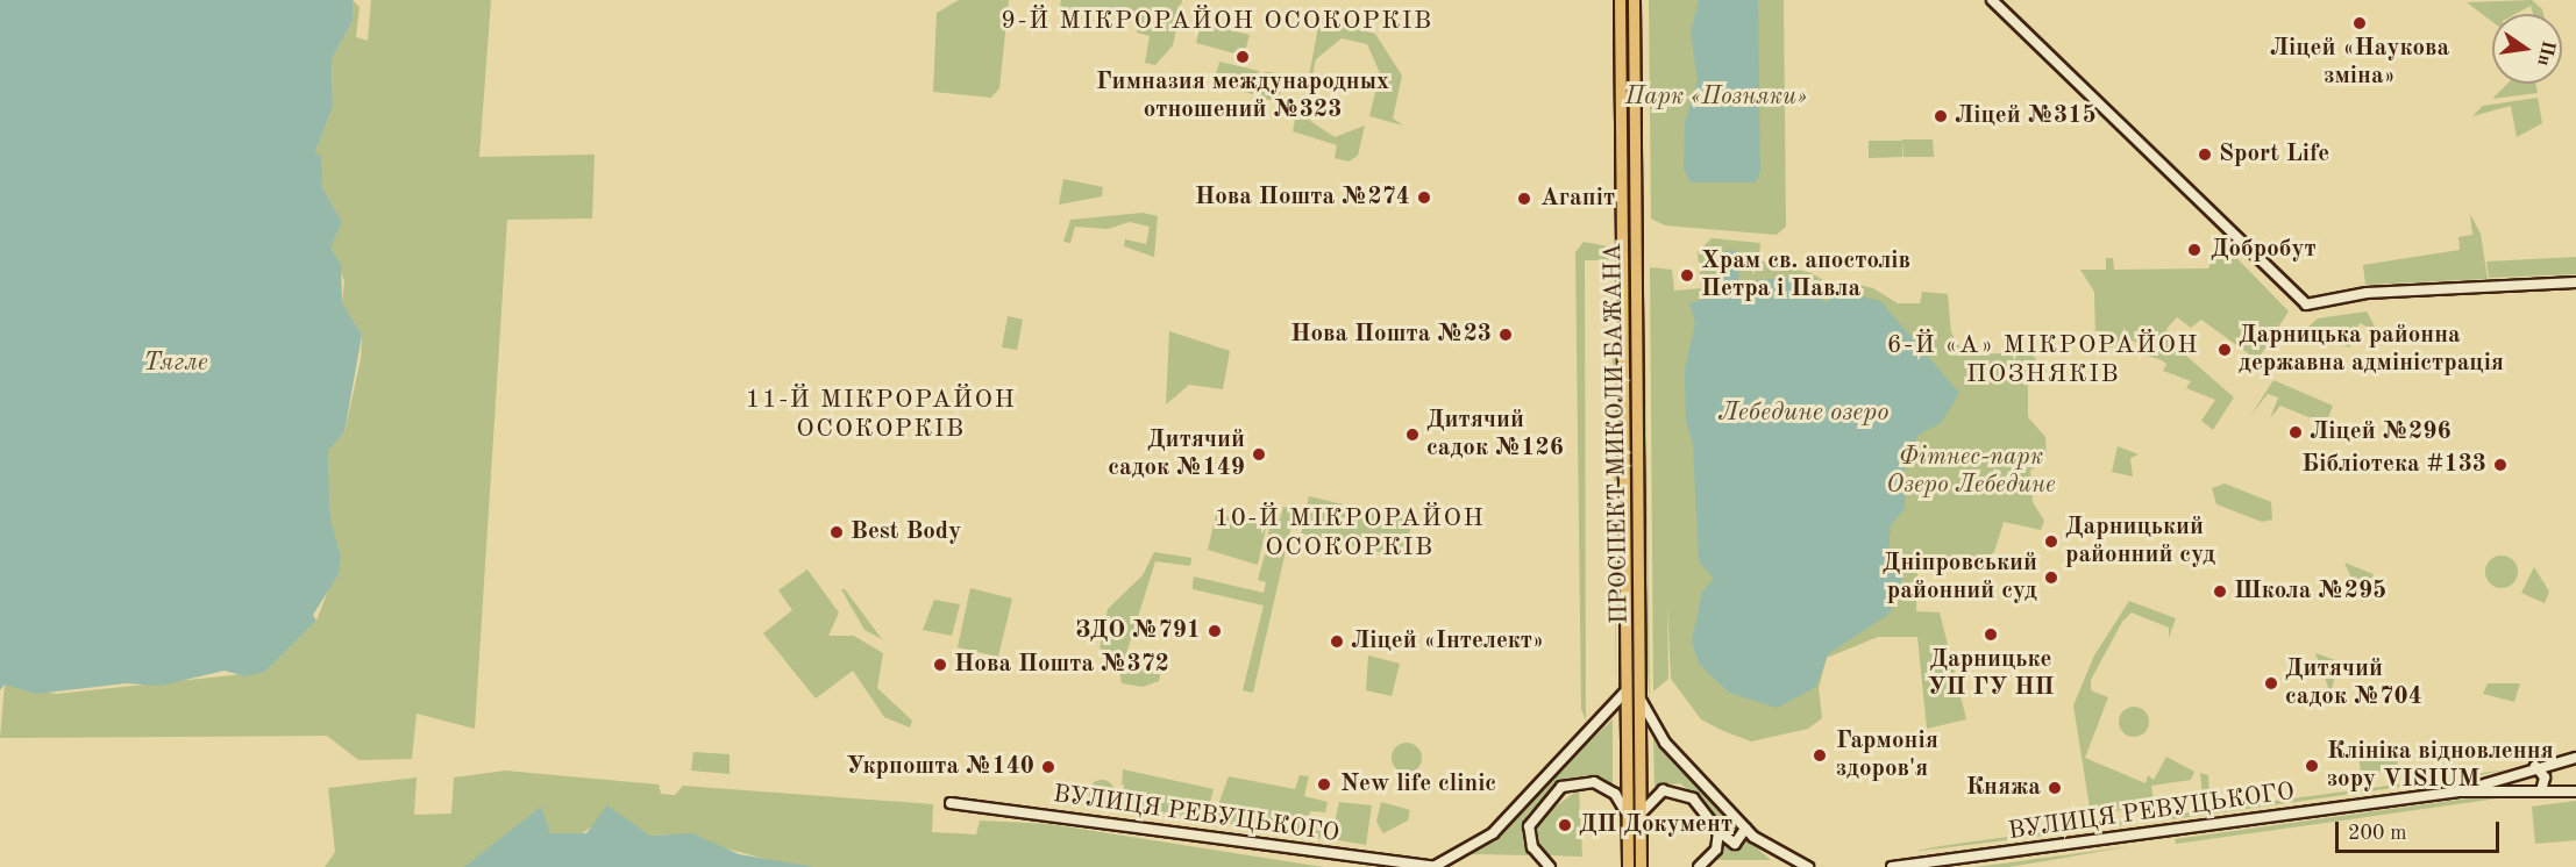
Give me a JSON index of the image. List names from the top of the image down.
{
  "streets": {
    "highway": ["ПРОСПЕКТ МИКОЛИ БАЖАНА"],
    "street": ["ВУЛИЦЯ РЕВУЦЬКОГО"]
  },
  "districts": [
    "9-Й МІКРОРАЙОН ОСОКОРКІВ",
    "6-Й «А» МІКРОРАЙОН ПОЗНЯКІВ",
    "11-Й МІКРОРАЙОН ОСОКОРКІВ",
    "10-Й МІКРОРАЙОН ОСОКОРКІВ"
  ],
  "water": ["Тягле", "Лебедине озеро"],
  "parks": ["Парк «Позняки»", "Фітнес-парк Озеро Лебедине"],
  "places": [
    "Ліцей «Наукова зміна»",
    "Гимназия международных отношений №323",
    "Ліцей №315",
    "Sport Life",
    "Нова Пошта №274",
    "Агапіт",
    "Добробут",
    "Храм св. апостолів Петра і Павла",
    "Нова Пошта №23",
    "Дарницька районна державна адміністрація",
    "Ліцей №296",
    "Дитячий садок №126",
    "Дитячий садок №149",
    "Бібліотека #133",
    "Best Body",
    "Дарницький районний суд",
    "Дніпровський районний суд",
    "Школа №295",
    "ЗДО №791",
    "Дарницьке УП ГУ НП",
    "Ліцей «Інтелект»",
    "Нова Пошта №372",
    "Дитячий садок №704",
    "Гармонія здоров'я",
    "Клініка відновлення зору VISIUM",
    "Укрпошта №140",
    "New life clinic",
    "Княжа",
    "ДП Документ"
  ],
  "scale_bar": "200 m",
  "north": "right"
}
